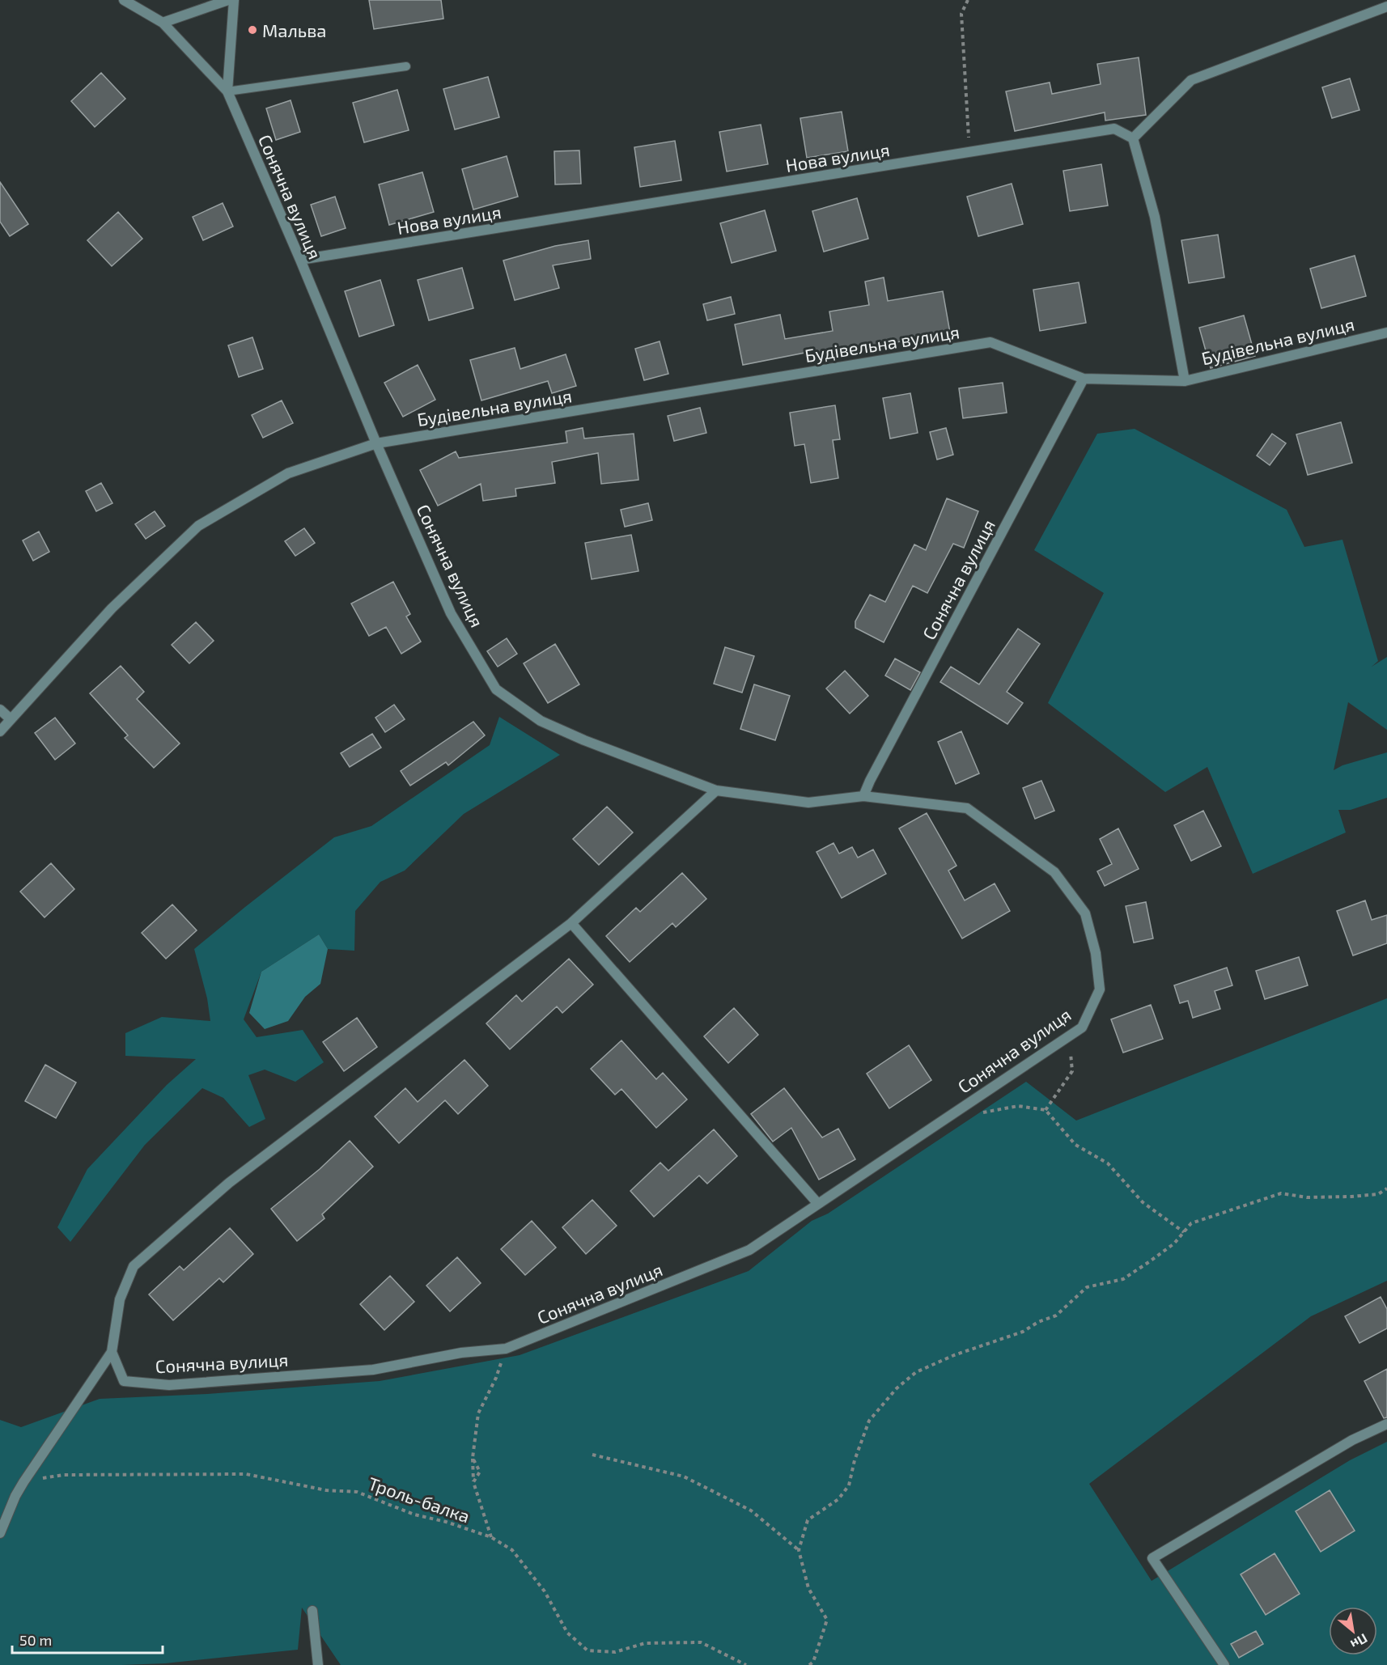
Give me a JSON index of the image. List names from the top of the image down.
{
  "streets": {
    "street": ["Нова вулиця", "Сонячна вулиця", "Будівельна вулиця"],
    "path": ["Троль-балка"]
  },
  "crossings": [
    ["Нова вулиця", "Сонячна вулиця"],
    ["Сонячна вулиця", "Будівельна вулиця"]
  ],
  "places": ["Мальва"],
  "scale_bar": "50 m",
  "north": "bottom right"
}
